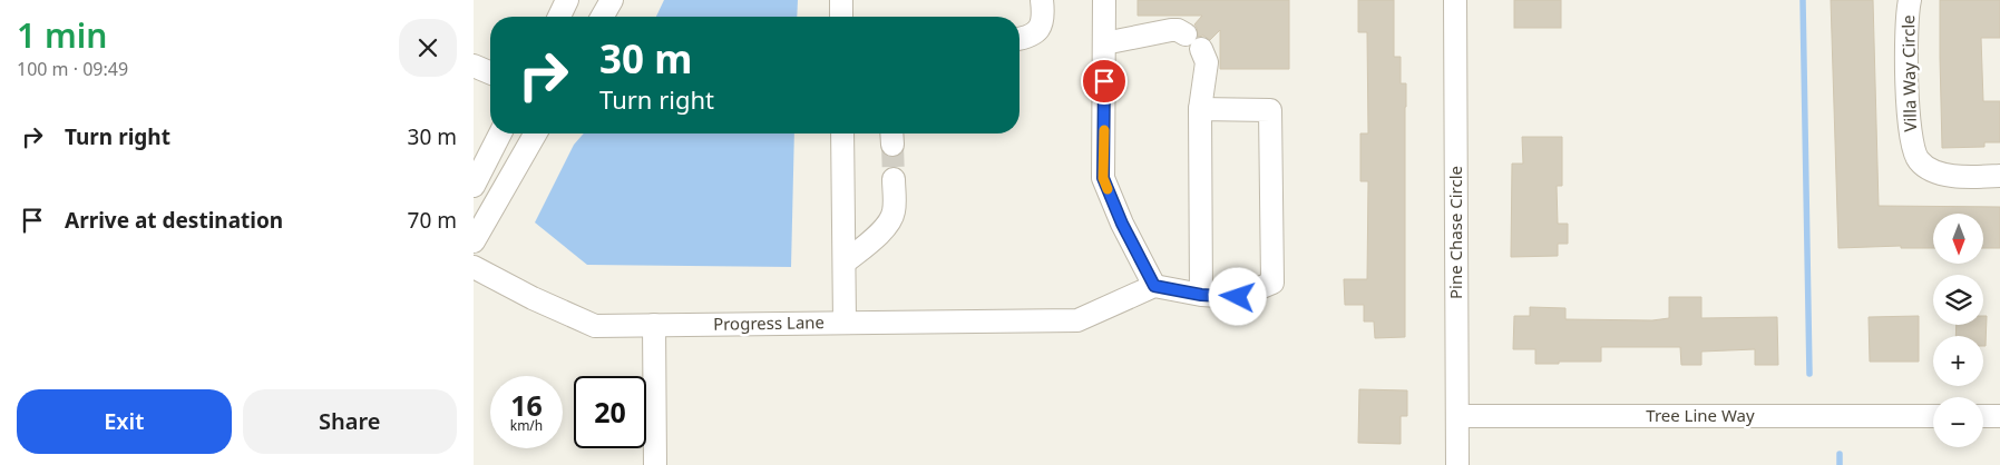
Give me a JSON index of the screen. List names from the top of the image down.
{
  "streets": {
    "street": [
      "Villa Way Circle",
      "Pine Chase Circle",
      "Progress Lane",
      "Tree Line Way"
    ]
  },
  "crossings": [
    ["Pine Chase Circle", "Tree Line Way"]
  ],
  "north": "bottom",
  "page": {
    "heading": ["1 min", "100 m · 09:49"],
    "turn": ["30 m", "Turn right"],
    "list": [
      {
        "name": "Turn right",
        "value": "30 m"
      },
      {
        "name": "Arrive at destination",
        "value": "70 m"
      }
    ],
    "map_buttons": ["+", "−"],
    "speed": "16 km/h",
    "limit": "20",
    "buttons": ["Exit", "Share"]
  }
}
